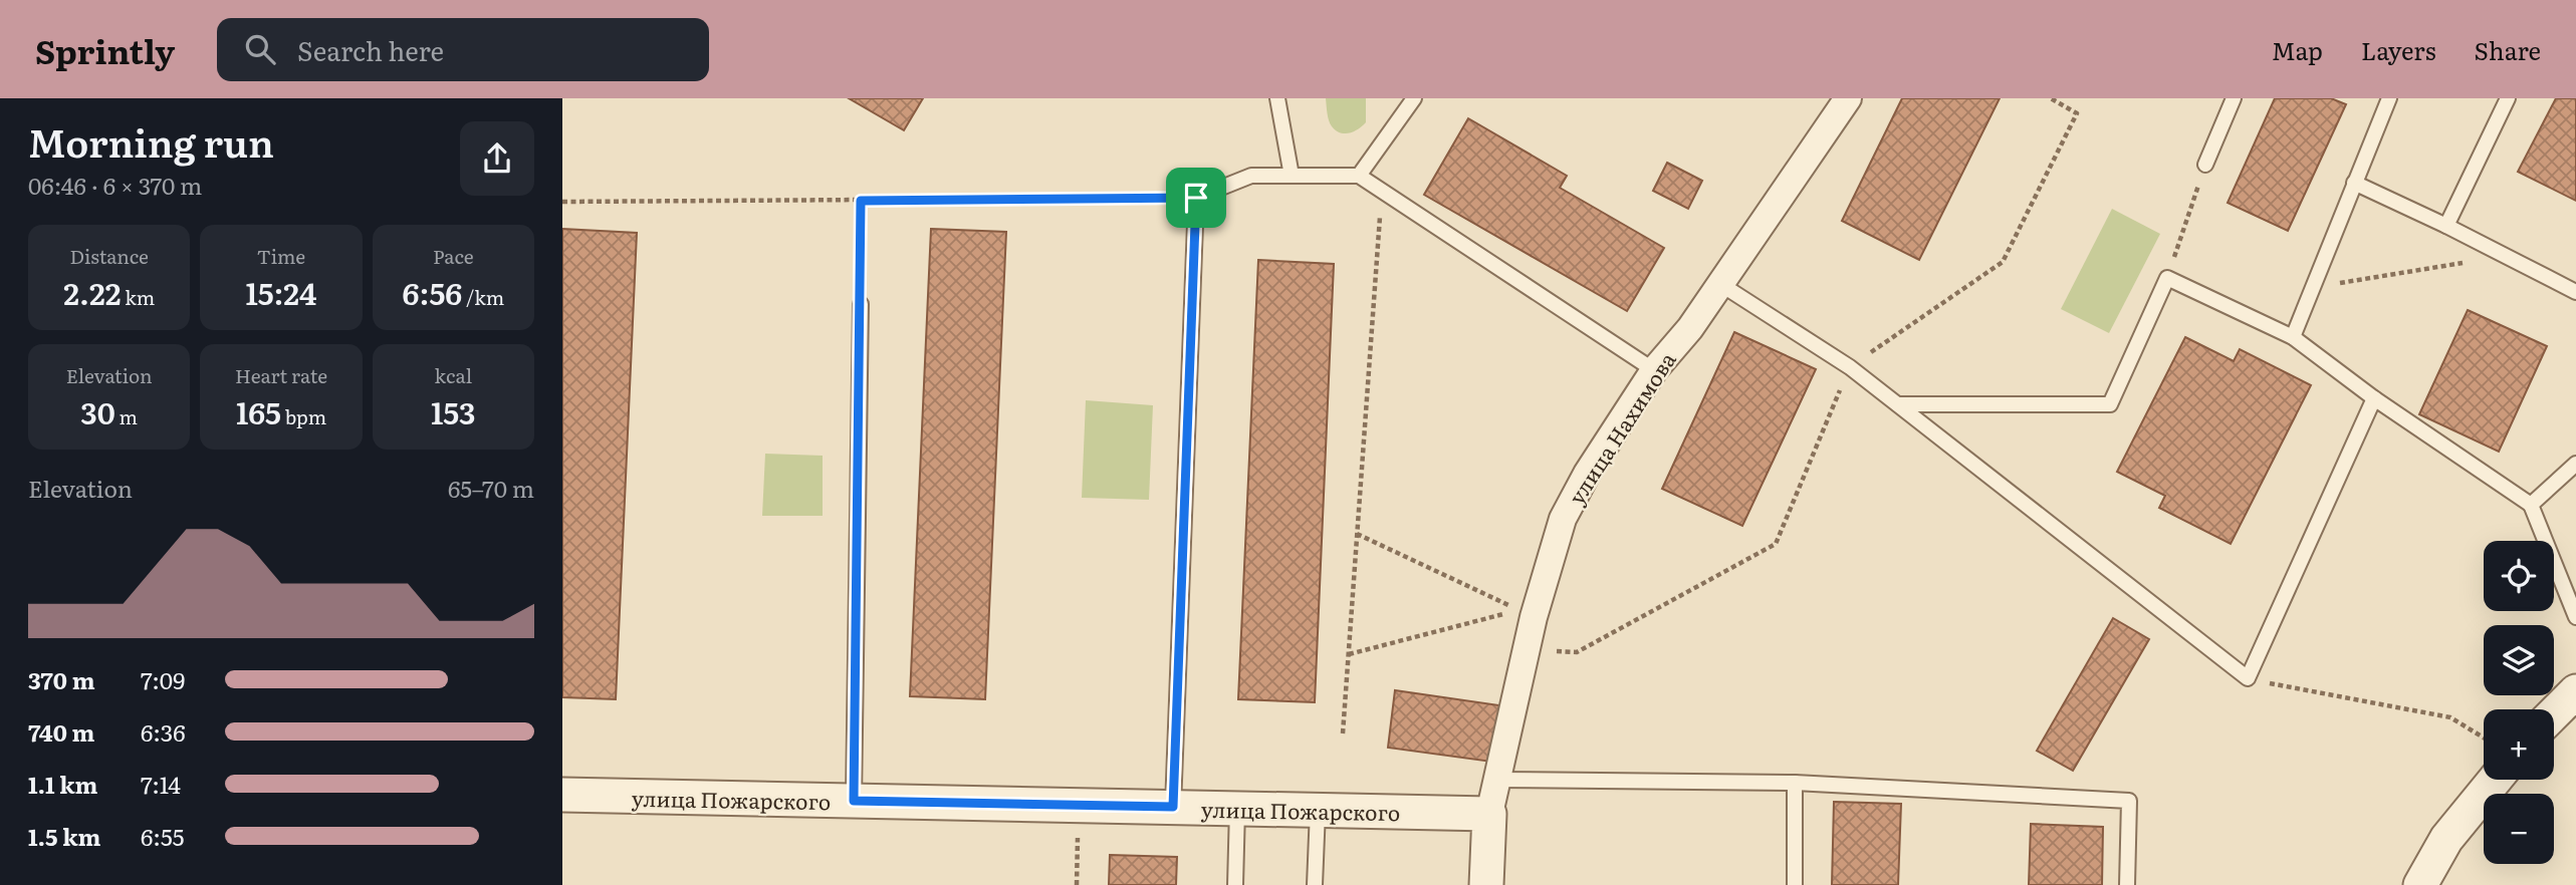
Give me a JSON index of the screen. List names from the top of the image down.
{
  "streets": {
    "street": ["улица Нахимова", "улица Пожарского"]
  },
  "crossings": [
    ["улица Нахимова", "улица Пожарского"]
  ],
  "page": {
    "header": "Sprintly",
    "search": "Search here",
    "nav": ["Map", "Layers", "Share"],
    "heading": ["Morning run", "06:46 · 6 × 370 m"],
    "stats": [
      ["Distance", "2.22 km"],
      ["Time", "15:24"],
      ["Pace", "6:56 /km"],
      ["Elevation", "30 m"],
      ["Heart rate", "165 bpm"],
      ["kcal", "153"]
    ],
    "chart": ["Elevation", "65–70 m"],
    "map_buttons": ["+", "−"],
    "list": [
      {
        "name": "370 m",
        "note": "7:09"
      },
      {
        "name": "740 m",
        "note": "6:36"
      },
      {
        "name": "1.1 km",
        "note": "7:14"
      },
      {
        "name": "1.5 km",
        "note": "6:55"
      }
    ]
  }
}
